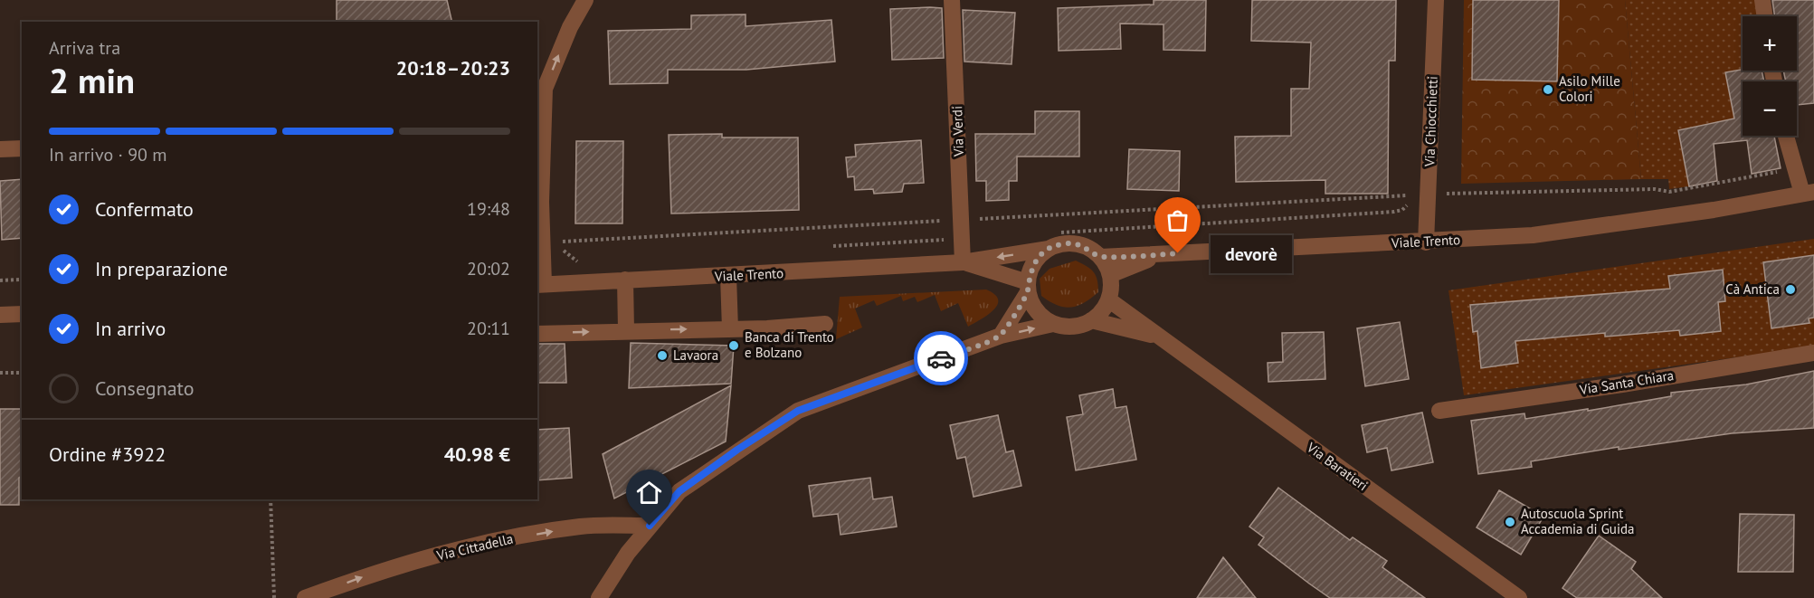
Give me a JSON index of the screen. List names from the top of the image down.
{
  "streets": {
    "street": [
      "Via Chiocchietti",
      "Via Verdi",
      "Viale Trento",
      "Via Santa Chiara",
      "Via Baratieri",
      "Via Cittadella"
    ]
  },
  "crossings": [
    ["Via Chiocchietti", "Viale Trento"],
    ["Via Verdi", "Viale Trento"],
    ["Viale Trento", "Via Baratieri"]
  ],
  "one_way": ["Via Cittadella"],
  "places": [
    "Asilo Mille Colori",
    "devorè",
    "Cà Antica",
    "Banca di Trento e Bolzano",
    "Lavaora",
    "Autoscuola Sprint Accademia di Guida"
  ],
  "page": {
    "map_buttons": ["+", "−"],
    "heading": ["2 min", "Arriva tra", "20:18–20:23"],
    "panel": ["Ordine #3922", "40.98 €"],
    "bar": "In arrivo · 90 m",
    "list": [
      ["Confermato", "19:48"],
      ["In preparazione", "20:02"],
      ["In arrivo", "20:11"],
      "Consegnato"
    ],
    "bubble": "devorè"
  }
}
